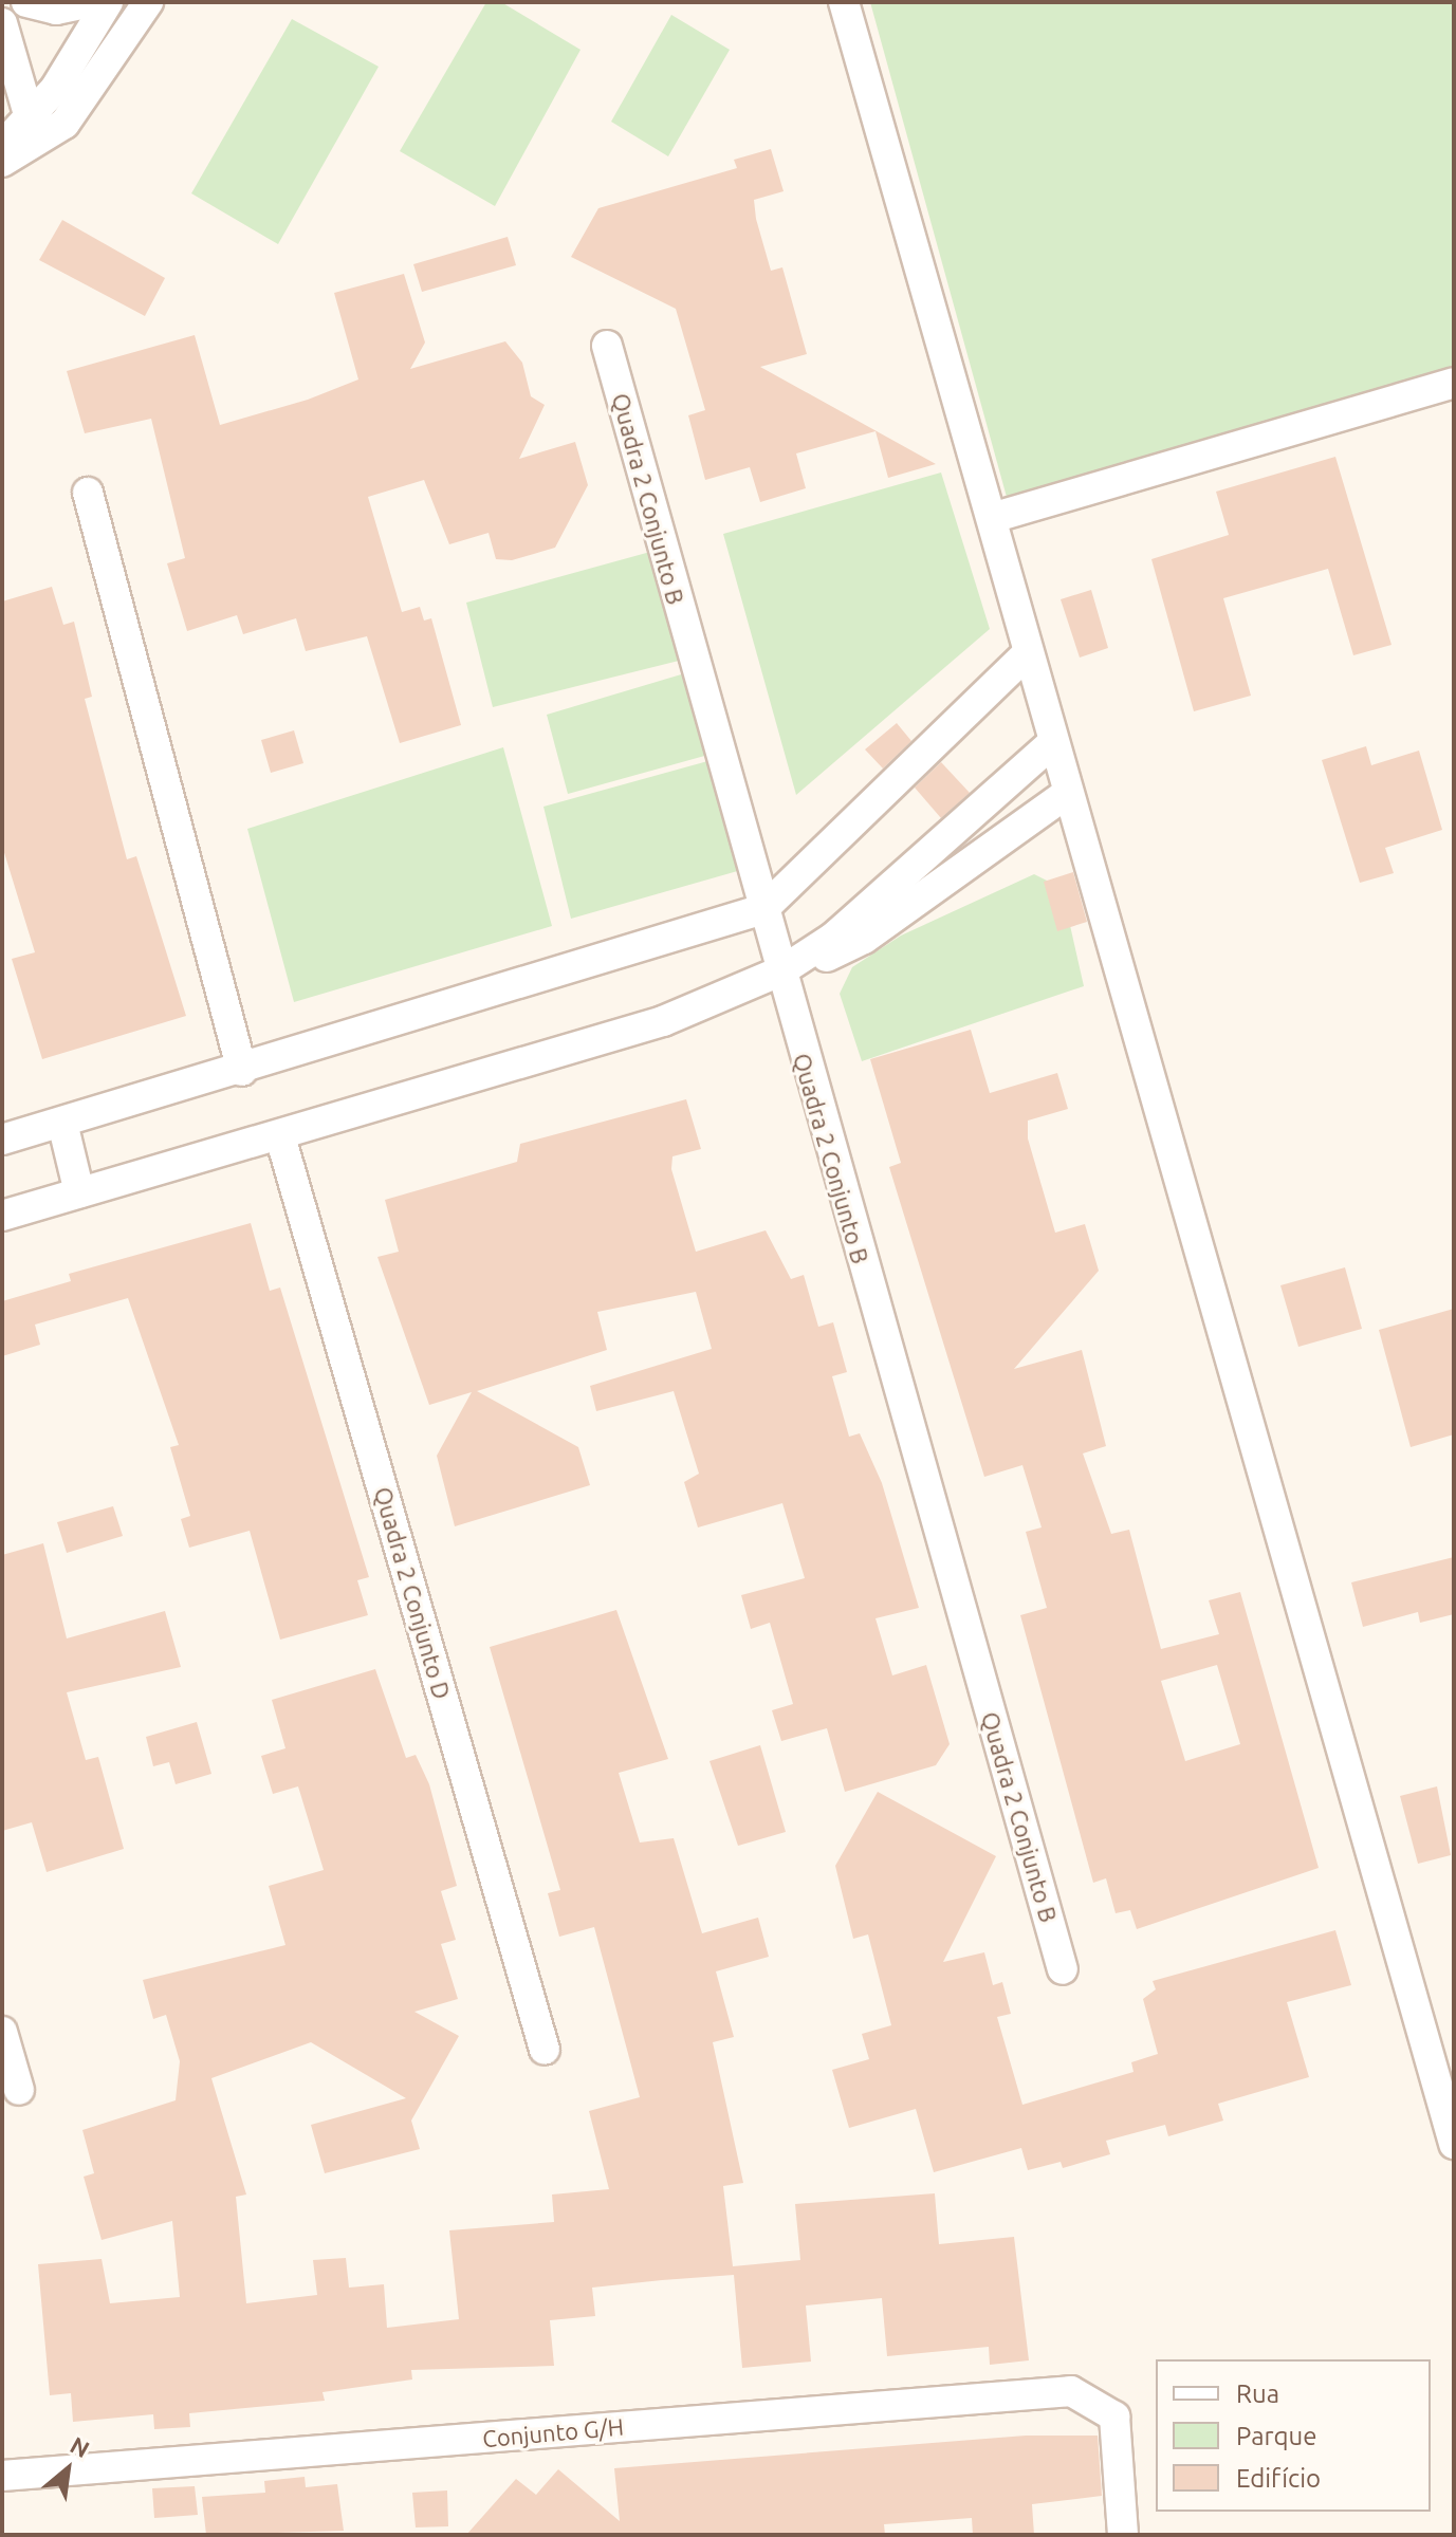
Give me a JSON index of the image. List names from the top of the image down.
{
  "streets": {
    "street": ["Quadra 2 Conjunto B", "Quadra 2 Conjunto D", "Conjunto G/H"]
  },
  "legend": ["Rua", "Parque", "Edifício"],
  "north": "top right"
}
